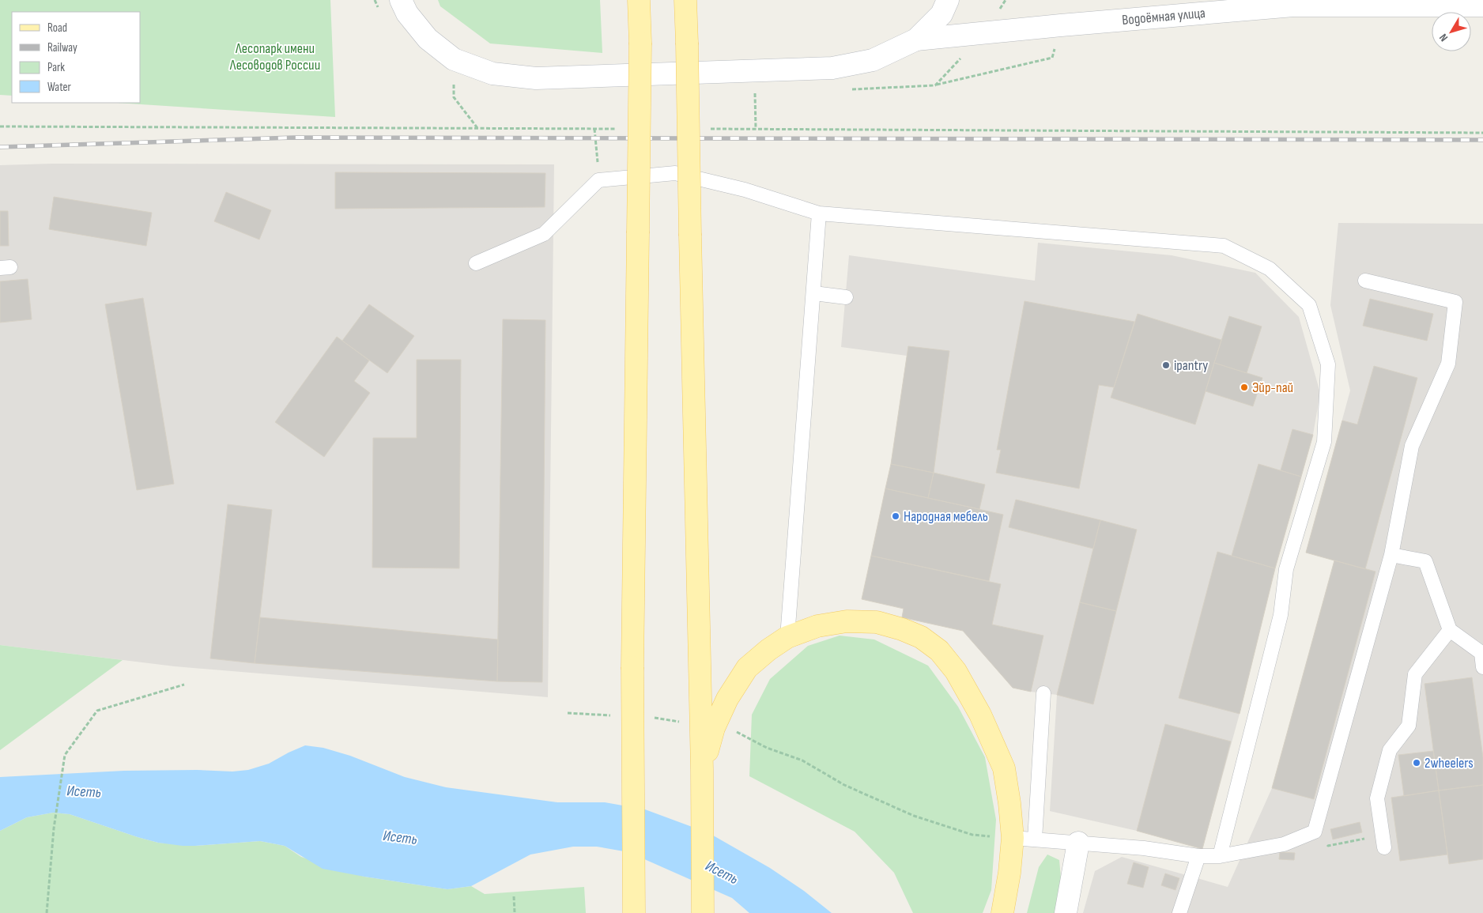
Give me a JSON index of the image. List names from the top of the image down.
{
  "streets": {
    "street": ["Водоёмная улица"]
  },
  "water": ["Исеть"],
  "parks": ["Лесопарк имени Лесоводов России"],
  "places": [
    "ipantry",
    "Эйр-пай",
    "Народная мебель",
    "2wheelers"
  ],
  "legend": [
    "Road",
    "Railway",
    "Park",
    "Water"
  ],
  "north": "bottom left"
}
